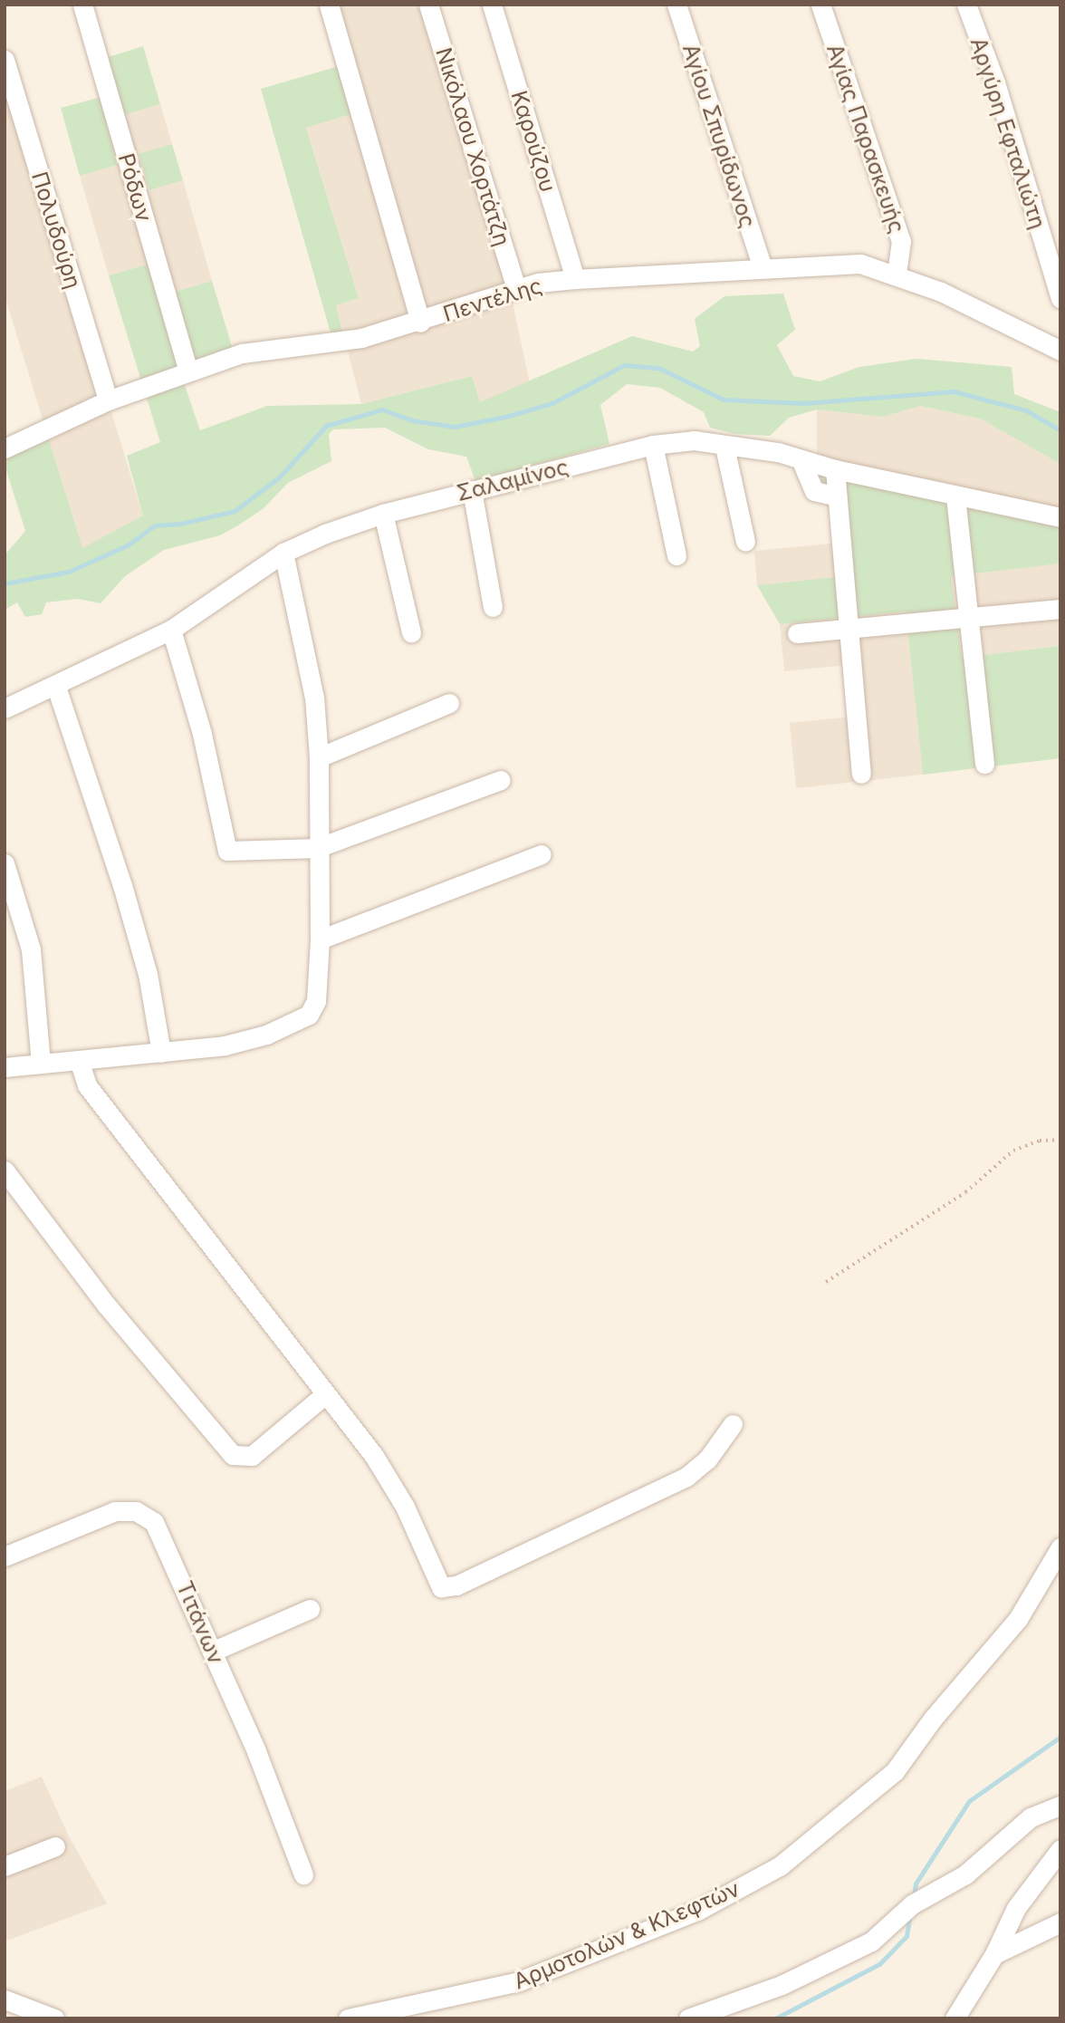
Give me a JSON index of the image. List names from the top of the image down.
{
  "streets": {
    "street": [
      "Αργύρη Εφταλιώτη",
      "Αγίου Σπυρίδωνος",
      "Αγίας Παρασκευής",
      "Καρούζου",
      "Νικόλαου Χορτάτζη",
      "Ρόδων",
      "Πολυδούρη",
      "Πεντέλης",
      "Σαλαμίνος",
      "Τιτάνων",
      "Αρμοτολών & Κλεφτών"
    ]
  },
  "crossings": [
    ["Αγίου Σπυρίδωνος", "Πεντέλης"],
    ["Αγίας Παρασκευής", "Πεντέλης"],
    ["Καρούζου", "Πεντέλης"],
    ["Νικόλαου Χορτάτζη", "Πεντέλης"],
    ["Ρόδων", "Πεντέλης"],
    ["Πολυδούρη", "Πεντέλης"]
  ]
}
